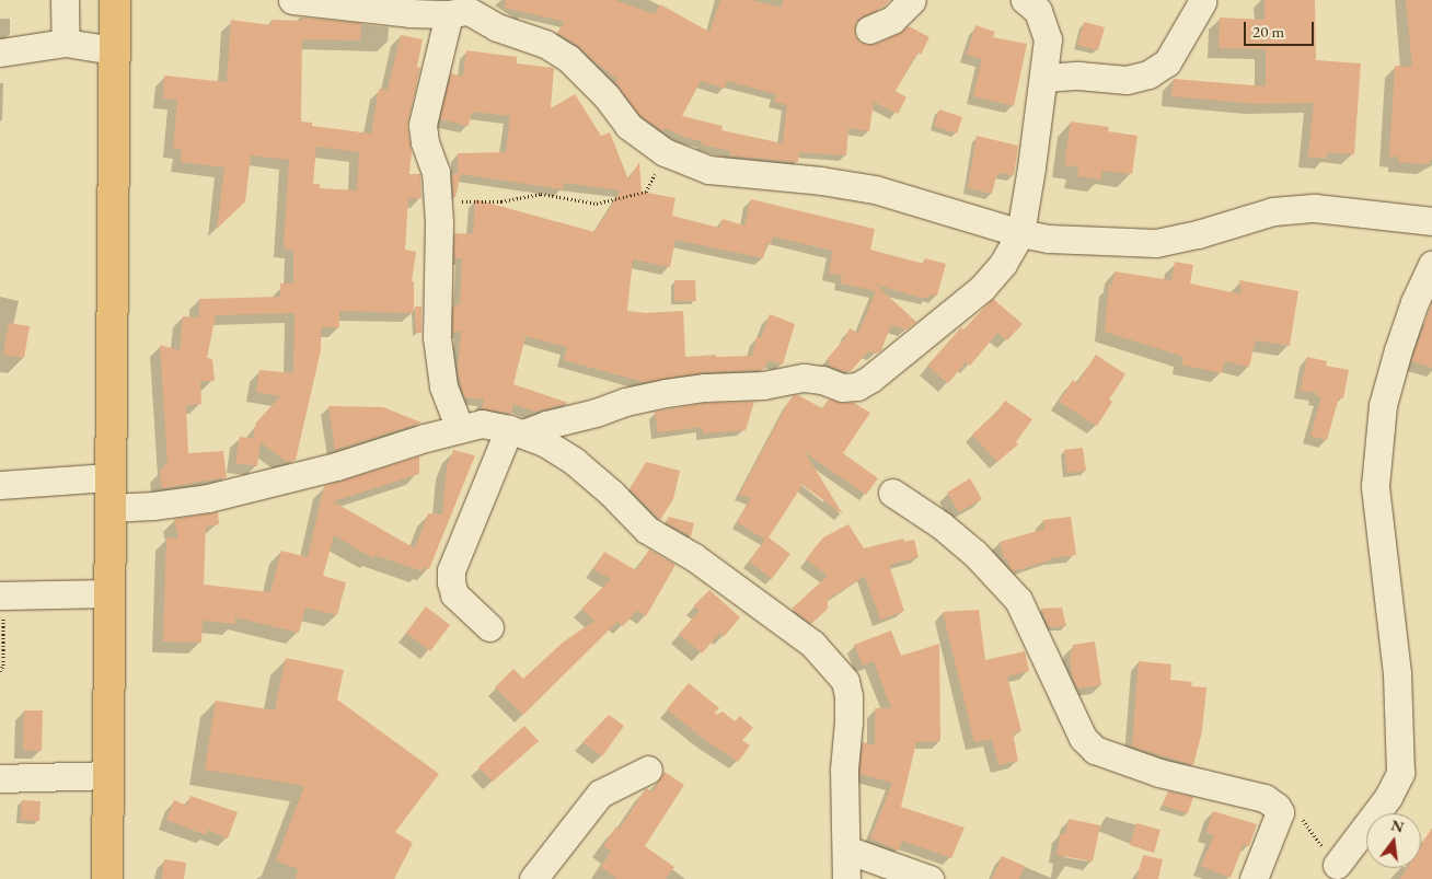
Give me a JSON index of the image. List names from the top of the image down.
{
  "scale_bar": "20 m",
  "north": "top"
}
